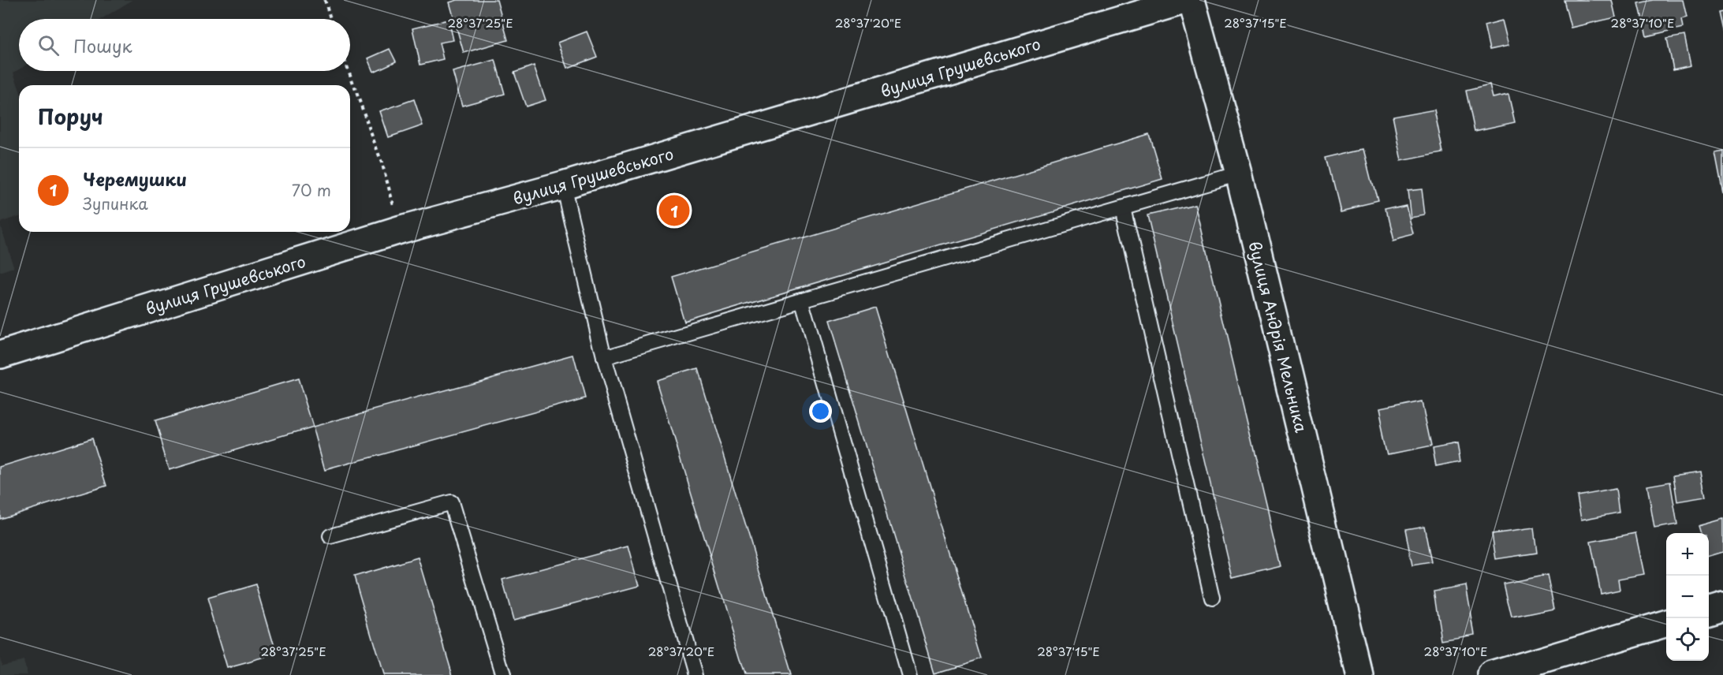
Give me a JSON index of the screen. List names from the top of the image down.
{
  "streets": {
    "main road": ["вулиця Грушевського", "вулиця Андрія Мельника"]
  },
  "page": {
    "search": "Пошук",
    "heading": "Поруч",
    "list": [
      {
        "mark": "1",
        "name": "Черемушки",
        "note": "Зупинка",
        "value": "70 m"
      }
    ],
    "pins": "1",
    "map_buttons": ["+", "−"]
  },
  "coordinates": [
    "28°37'25\"E",
    "28°37'20\"E",
    "28°37'15\"E",
    "28°37'10\"E"
  ]
}
